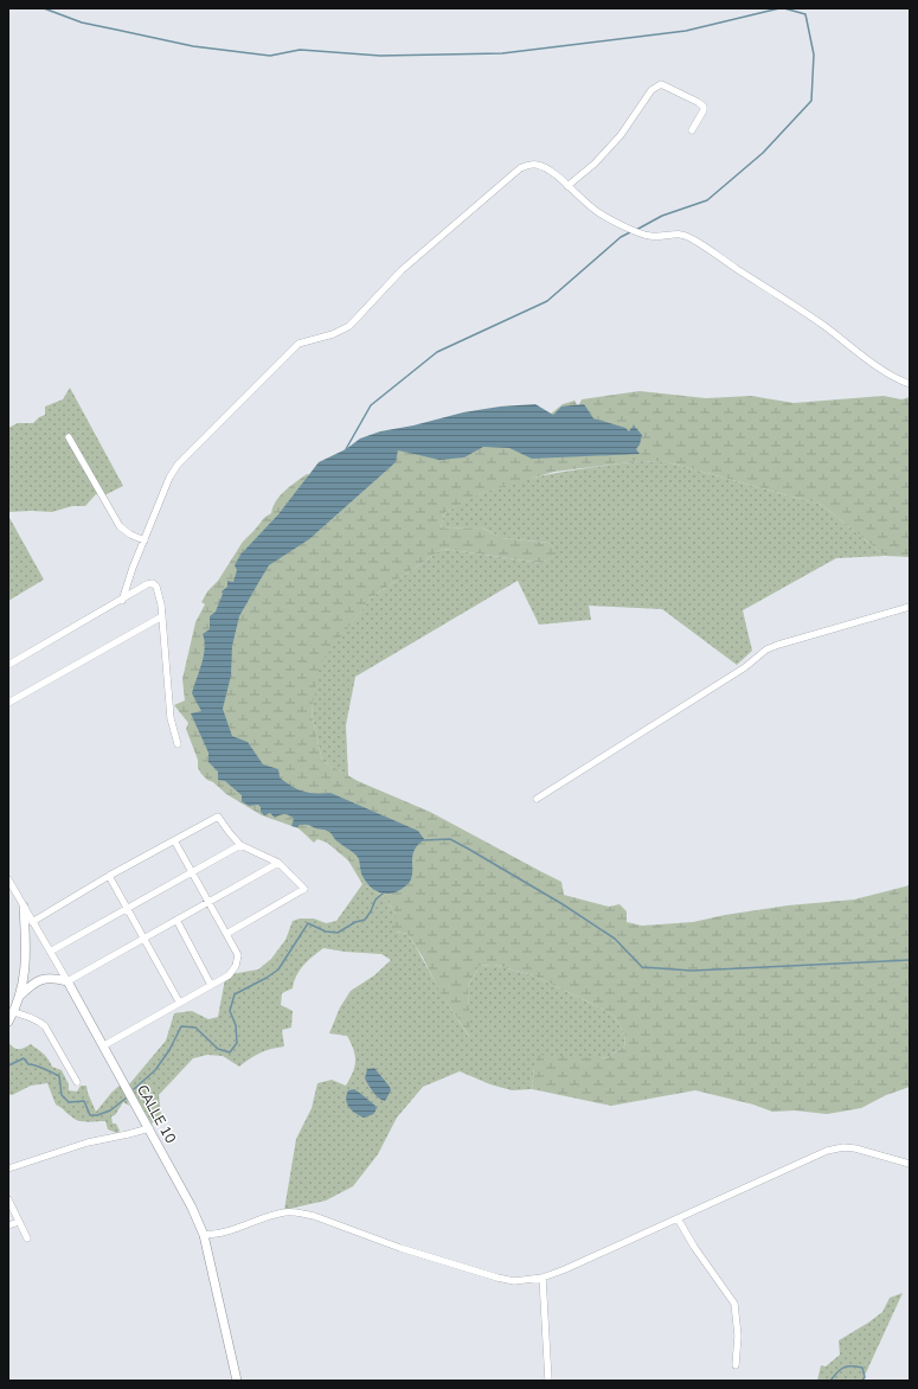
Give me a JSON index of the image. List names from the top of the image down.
{
  "streets": {
    "main road": ["CALLE 10"]
  }
}
